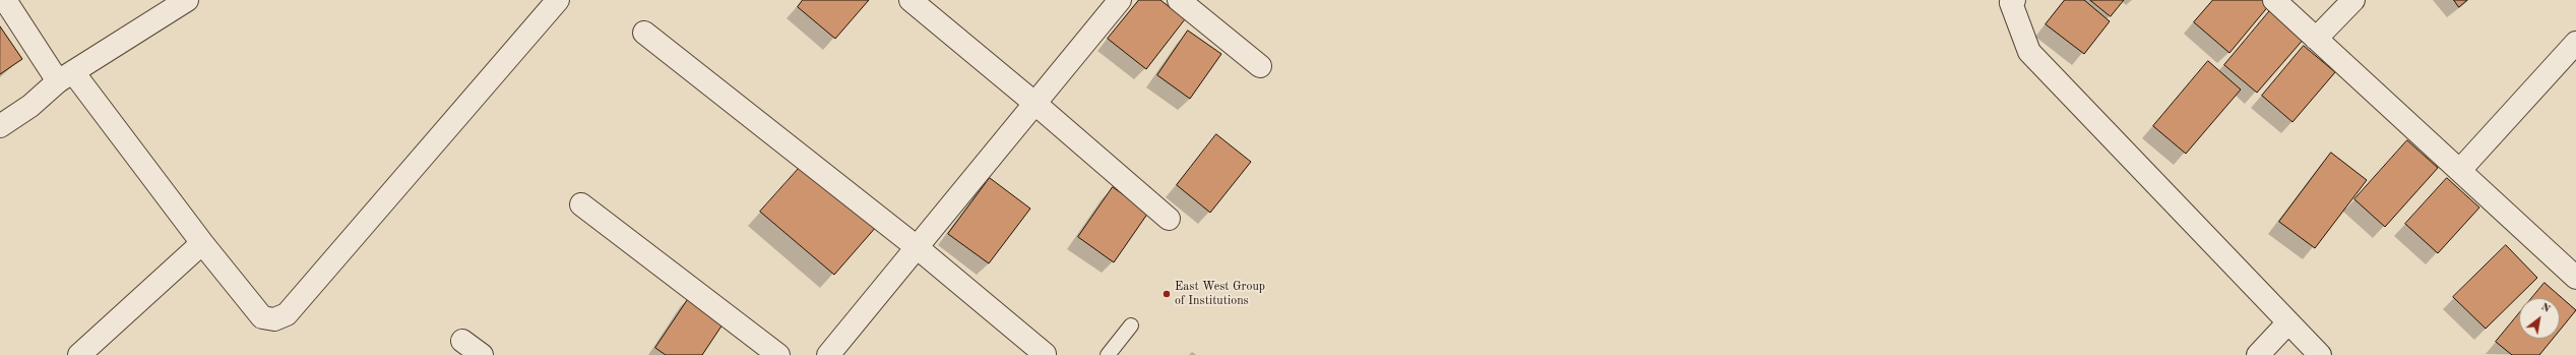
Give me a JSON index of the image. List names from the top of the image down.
{
  "places": ["East West Group of Institutions"],
  "north": "top right"
}
